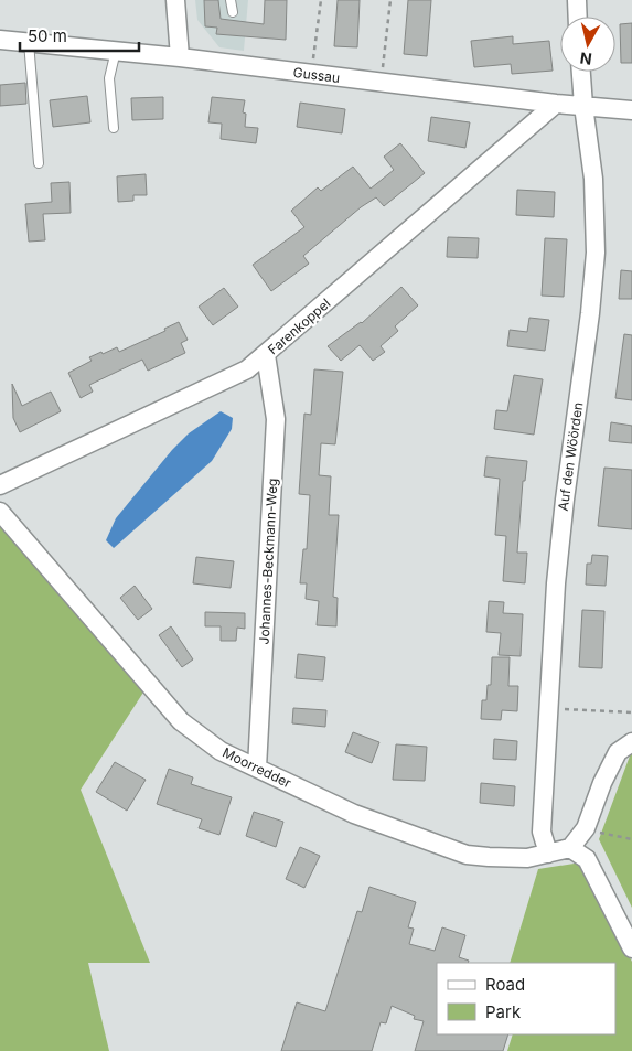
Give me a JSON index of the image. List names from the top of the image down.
{
  "streets": {
    "street": [
      "Gussau",
      "Farenkoppel",
      "Auf den Wöörden",
      "Johannes-Beckmann-Weg",
      "Moorredder"
    ]
  },
  "crossings": [
    ["Gussau", "Farenkoppel"],
    ["Gussau", "Auf den Wöörden"],
    ["Farenkoppel", "Johannes-Beckmann-Weg"],
    ["Auf den Wöörden", "Moorredder"],
    ["Johannes-Beckmann-Weg", "Moorredder"]
  ],
  "legend": ["Road", "Park"],
  "scale_bar": "50 m",
  "north": "bottom"
}
